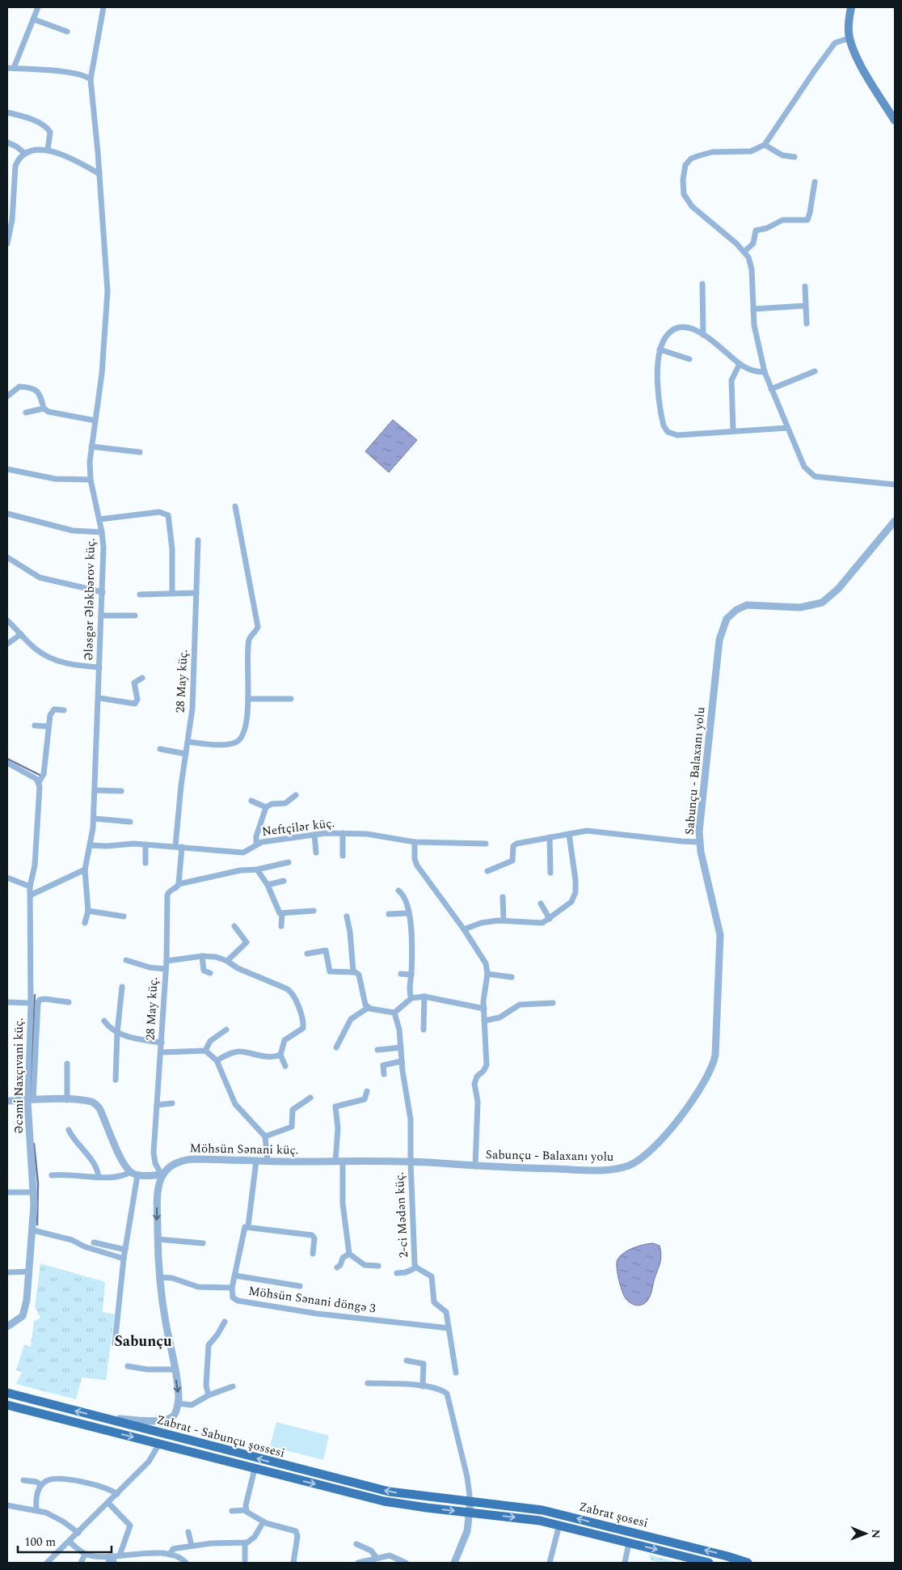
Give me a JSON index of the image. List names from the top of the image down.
{
  "streets": {
    "main road": ["Zabrat - Sabunçu şossesi", "Zabrat şosesi"],
    "street": [
      "Ələsgər Ələkbərov küç.",
      "28 May küç.",
      "Sabunçu - Balaxanı yolu",
      "Neftçilər küç.",
      "Əcəmi Naxçıvani küç.",
      "Möhsün Sənani küç.",
      "2-ci Mədən küç.",
      "Möhsün Sənani döngə 3"
    ]
  },
  "crossings": [
    ["Ələsgər Ələkbərov küç.", "Neftçilər küç."],
    ["28 May küç.", "Neftçilər küç."],
    ["28 May küç.", "Möhsün Sənani küç."],
    ["Sabunçu - Balaxanı yolu", "Möhsün Sənani küç."],
    ["Möhsün Sənani küç.", "2-ci Mədən küç."],
    ["2-ci Mədən küç.", "Möhsün Sənani döngə 3"],
    ["Zabrat - Sabunçu şossesi", "Zabrat şosesi"]
  ],
  "districts": ["Sabunçu"],
  "scale_bar": "100 m",
  "north": "right"
}
